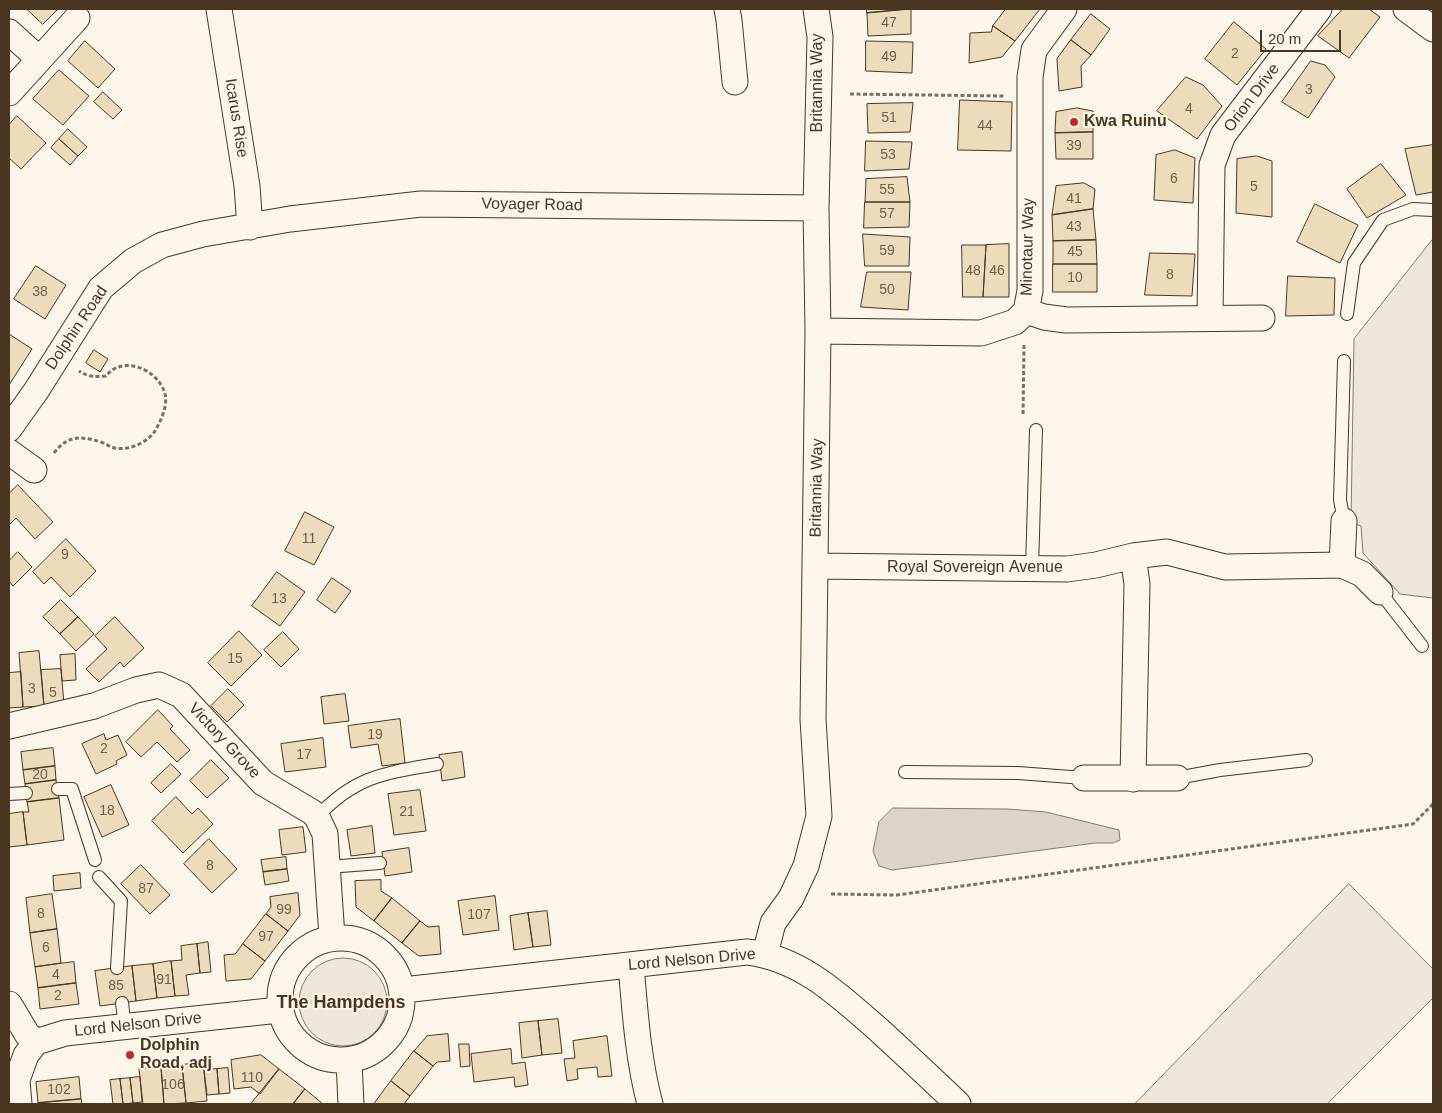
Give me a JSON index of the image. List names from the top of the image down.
{
  "streets": {
    "street": [
      "Britannia Way",
      "Orion Drive",
      "Icarus Rise",
      "Voyager Road",
      "Minotaur Way",
      "Dolphin Road",
      "Royal Sovereign Avenue",
      "Victory Grove",
      "Lord Nelson Drive"
    ]
  },
  "crossings": [
    ["Britannia Way", "Voyager Road"],
    ["Britannia Way", "Minotaur Way"],
    ["Britannia Way", "Royal Sovereign Avenue"],
    ["Britannia Way", "Lord Nelson Drive"],
    ["Icarus Rise", "Voyager Road"],
    ["Icarus Rise", "Dolphin Road"],
    ["Voyager Road", "Dolphin Road"]
  ],
  "districts": ["The Hampdens"],
  "places": ["Kwa Ruinu", "Dolphin Road, adj"],
  "house_numbers": [
    "47",
    "2",
    "49",
    "3",
    "4",
    "51",
    "44",
    "39",
    "53",
    "6",
    "5",
    "55",
    "41",
    "57",
    "43",
    "59",
    "45",
    "48",
    "46",
    "8",
    "10",
    "50",
    "38",
    "11",
    "9",
    "13",
    "15",
    "3",
    "5",
    "19",
    "2",
    "17",
    "20",
    "18",
    "21",
    "8",
    "87",
    "99",
    "8",
    "107",
    "97",
    "6",
    "4",
    "91",
    "85",
    "2",
    "110",
    "106",
    "102"
  ],
  "scale_bar": "20 m"
}
